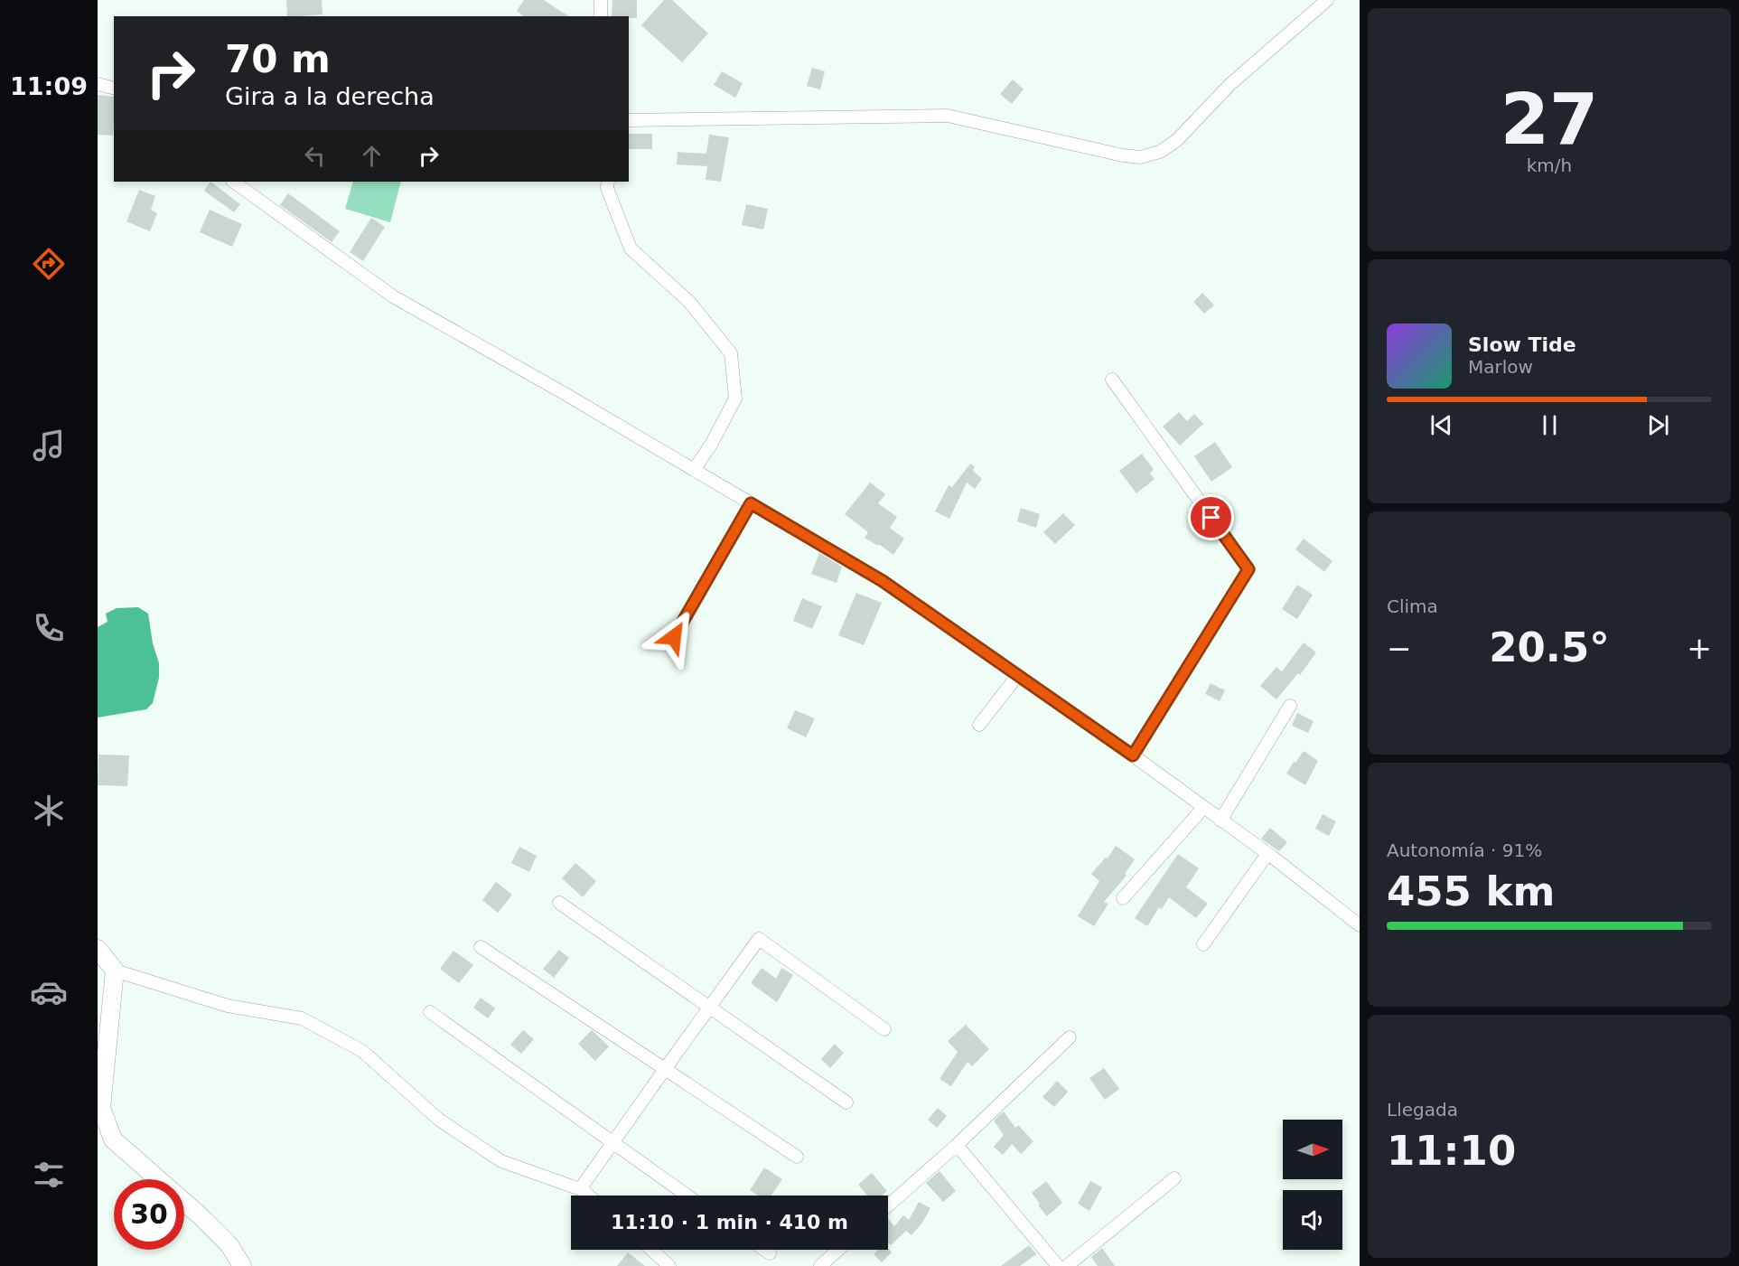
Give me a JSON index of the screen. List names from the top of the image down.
{
  "north": "right",
  "page": {
    "tabs": "11:09",
    "tile": [
      ["27", "km/h"],
      "Clima",
      ["Autonomía · 91%", "455 km"],
      ["Llegada", "11:10"]
    ],
    "turn": ["70 m", "Gira a la derecha"],
    "song": ["Slow Tide", "Marlow"],
    "heat": ["−", "20.5°", "+"],
    "limit": "30",
    "trip": "11:10 · 1 min · 410 m"
  }
}
